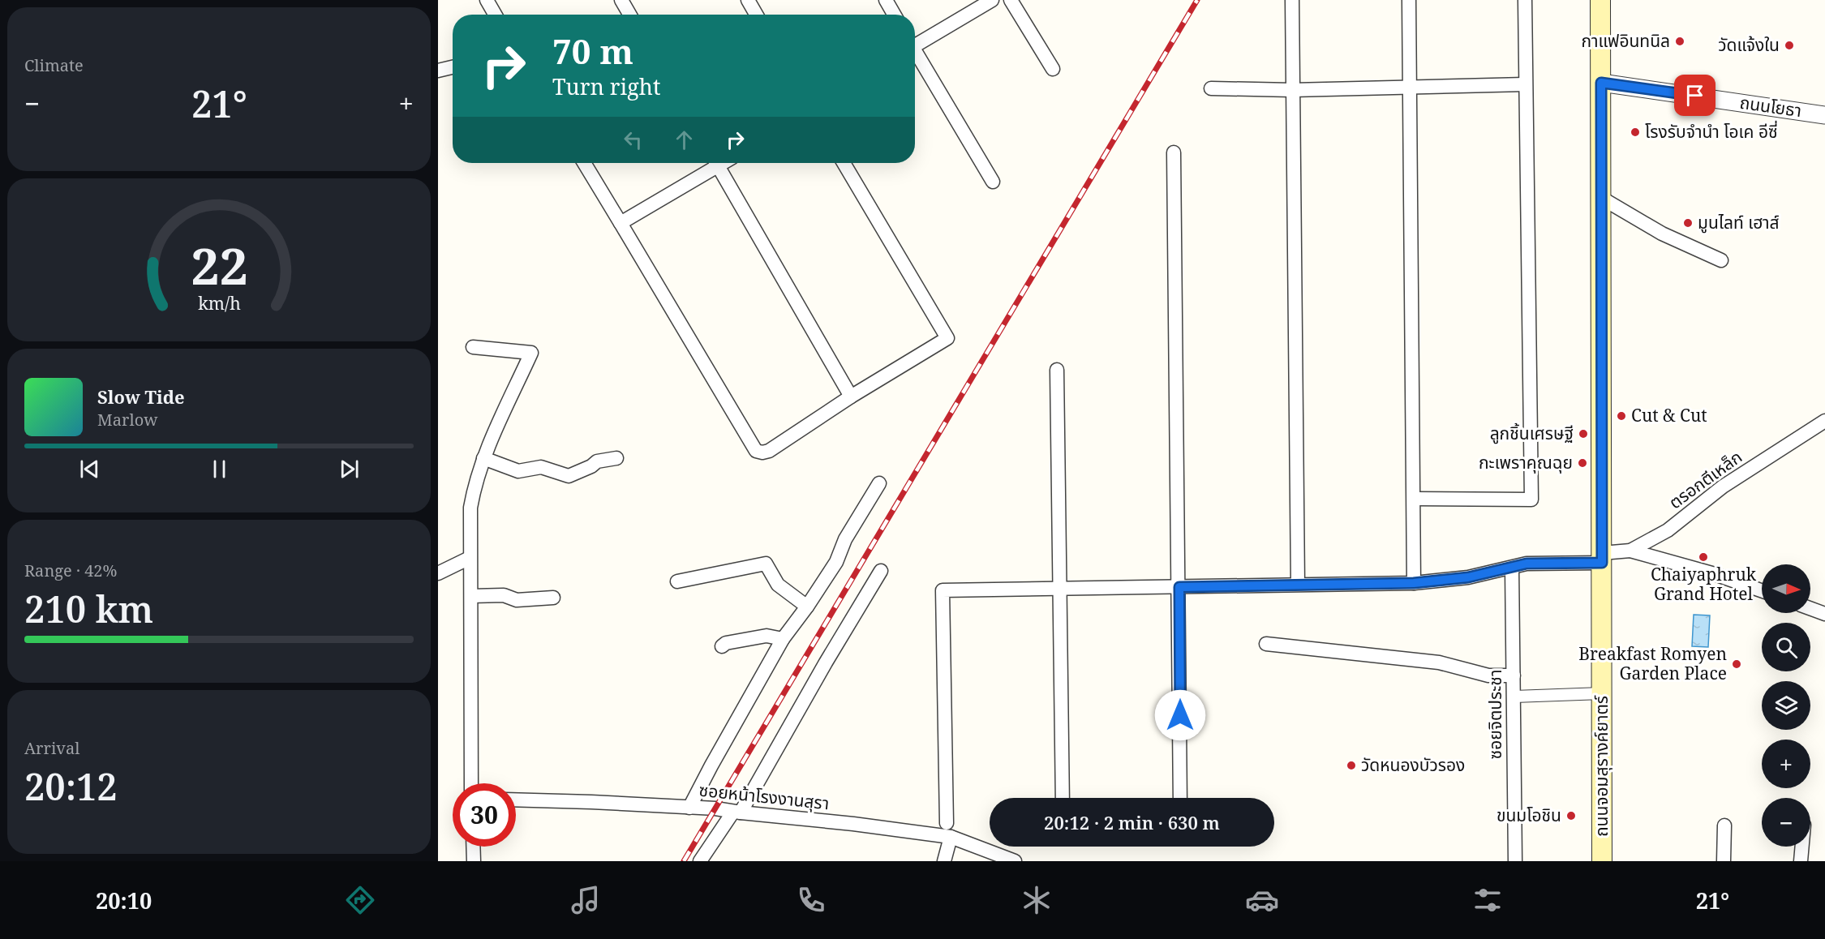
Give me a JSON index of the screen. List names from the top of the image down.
{
  "streets": {
    "main road": ["ถนนจอมสุรางค์ยาตร์"],
    "street": [
      "ถนนโยธา",
      "ตรอกตีเหล็ก",
      "ซอยจิตประชา",
      "ซอยหน้าโรงงานสุรา"
    ]
  },
  "crossings": [
    ["ถนนโยธา", "ถนนจอมสุรางค์ยาตร์"],
    ["ตรอกตีเหล็ก", "ซอยจิตประชา"],
    ["ตรอกตีเหล็ก", "ถนนจอมสุรางค์ยาตร์"]
  ],
  "places": [
    "กาแฟอินทนิล",
    "วัดแจ้งใน",
    "โรงรับจำนำ โอเค อีซี่",
    "มูนไลท์ เฮาส์",
    "Cut & Cut",
    "ลูกชิ้นเศรษฐี",
    "กะเพราคุณฉุย",
    "Chaiyaphruk Grand Hotel",
    "Breakfast Romyen Garden Place",
    "วัดหนองบัวรอง",
    "ขนมโอชิน"
  ],
  "north": "right",
  "page": {
    "tile": [
      "Climate",
      ["Range · 42%", "210 km"],
      ["Arrival", "20:12"]
    ],
    "turn": ["70 m", "Turn right"],
    "heat": ["−", "21°", "+"],
    "song": ["Slow Tide", "Marlow"],
    "map_buttons": ["+", "−"],
    "limit": "30",
    "trip": "20:12 · 2 min · 630 m",
    "tabs": ["20:10", "21°"],
    "gauge": ["22", "km/h"]
  }
}
